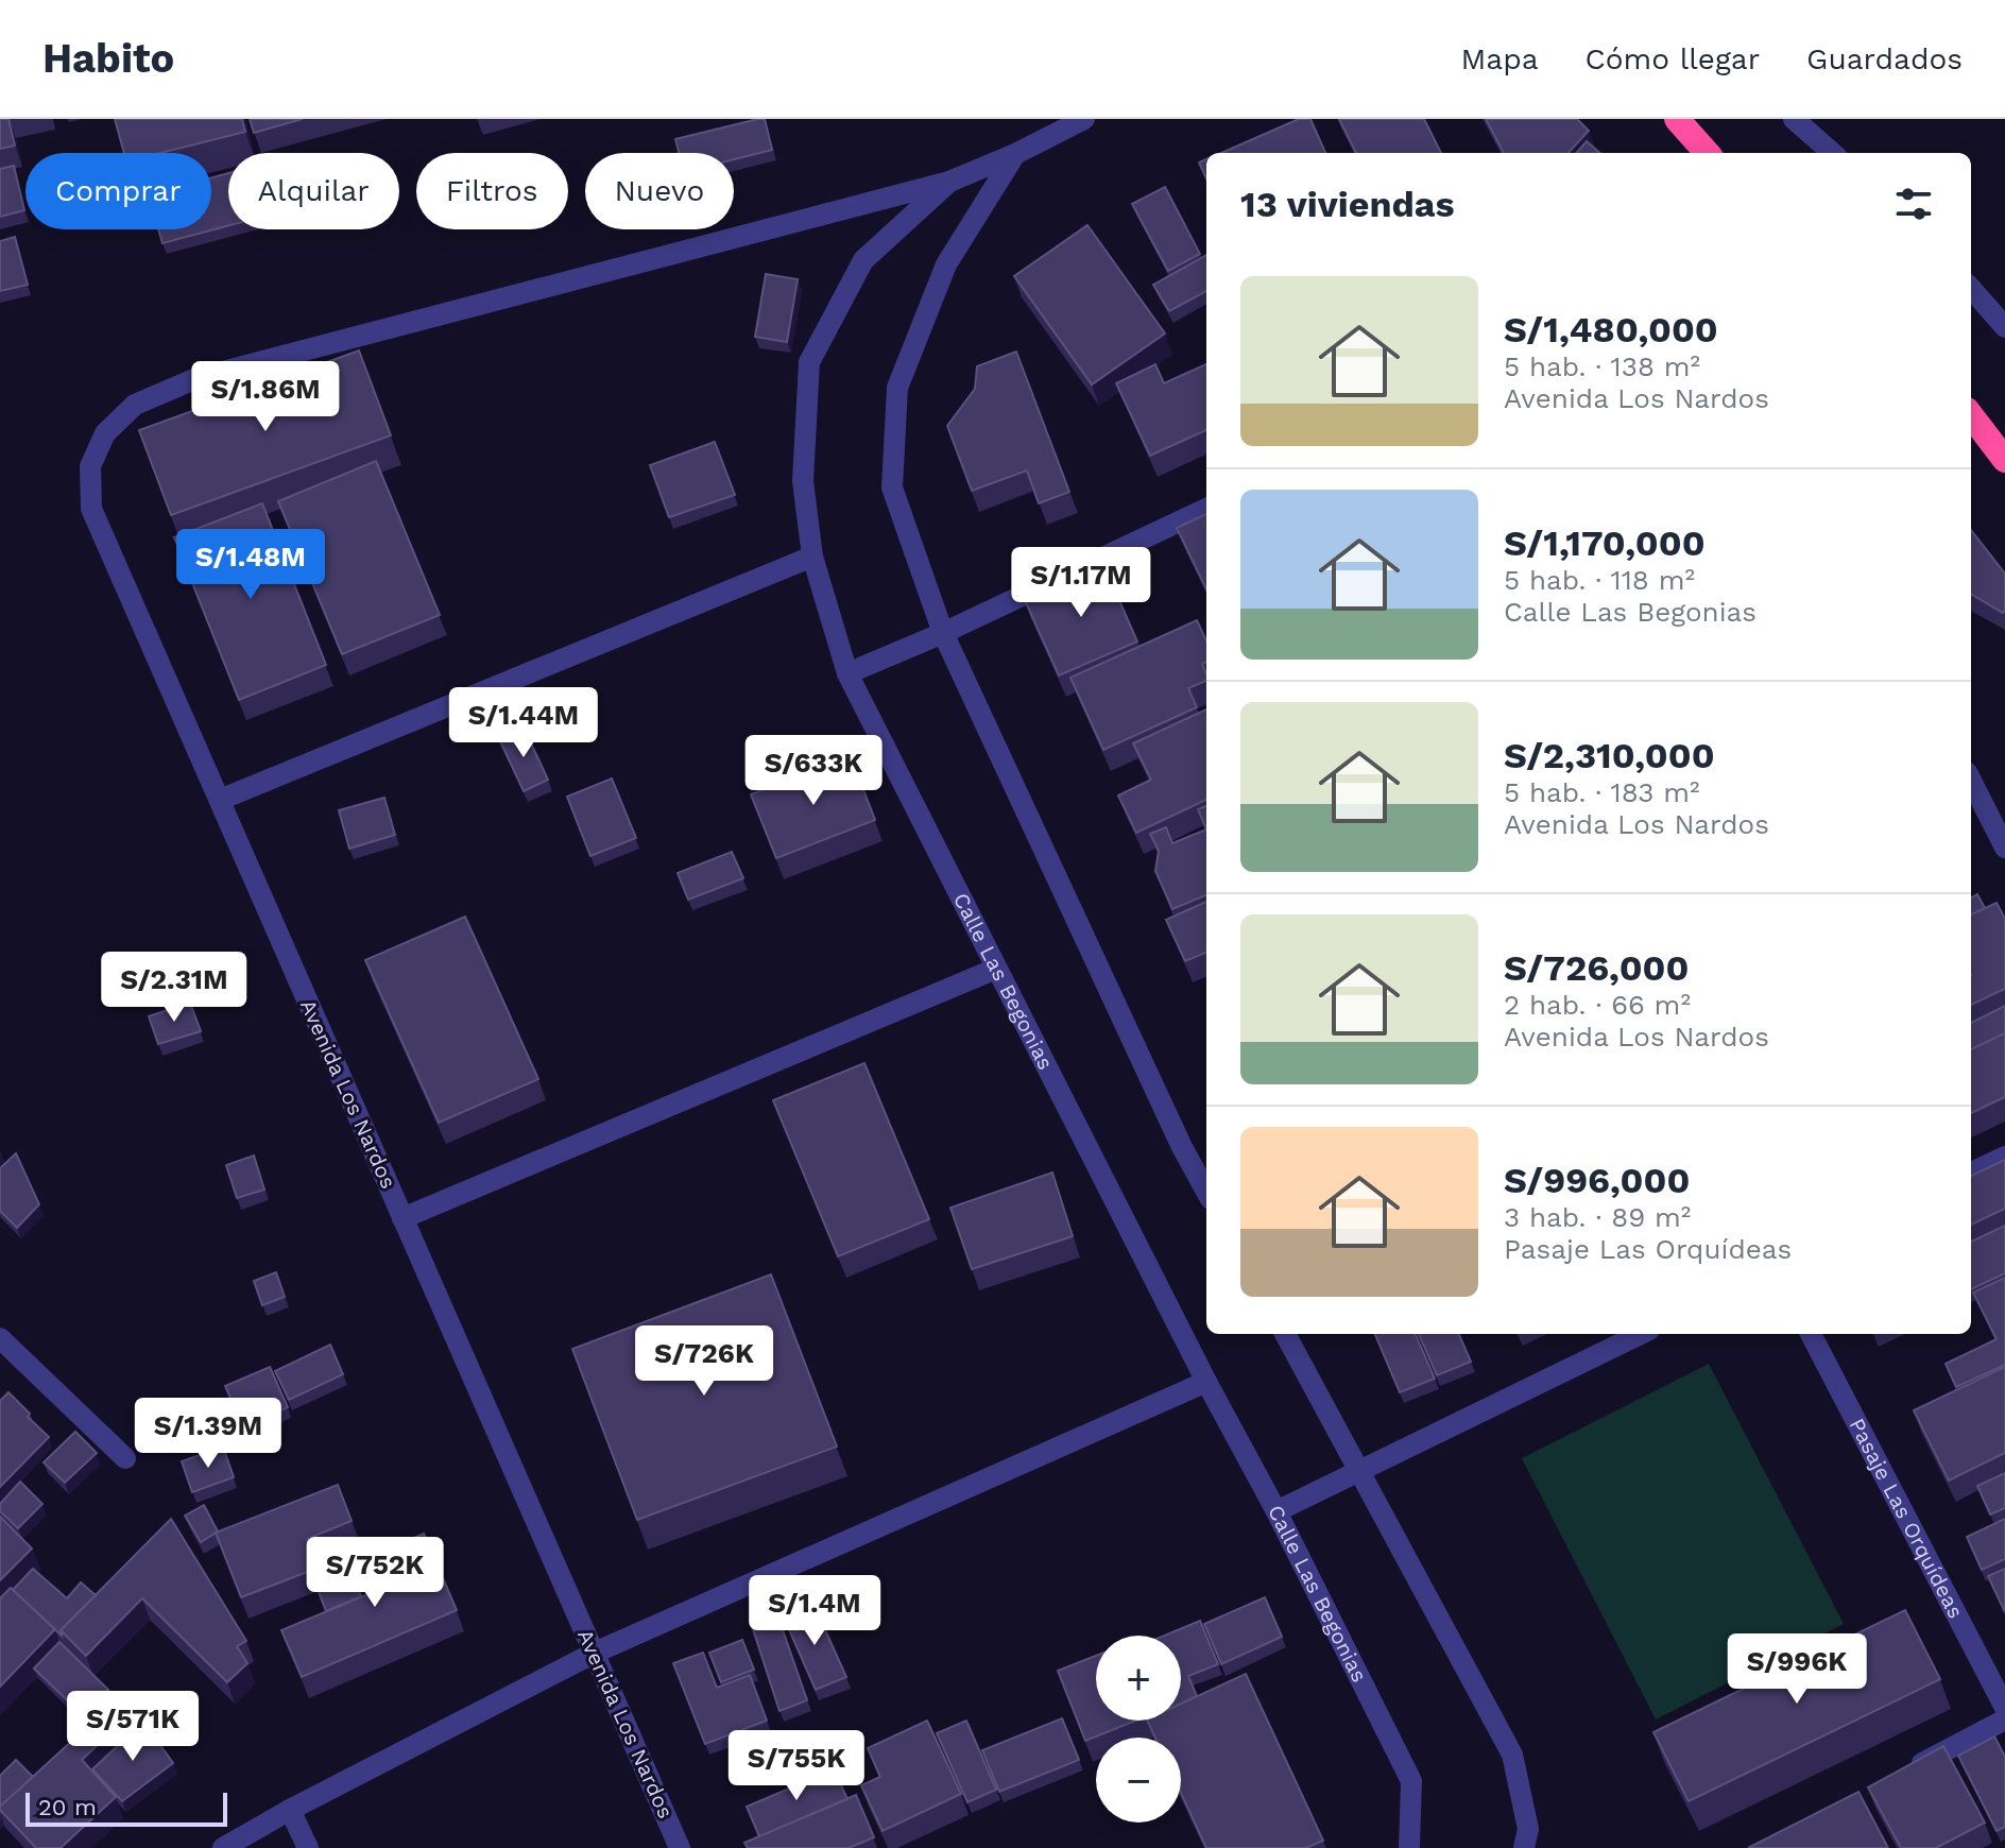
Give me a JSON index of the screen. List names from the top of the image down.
{
  "streets": {
    "street": ["Calle Las Begonias", "Avenida Los Nardos", "Pasaje Las Orquídeas"]
  },
  "crossings": [
    ["Calle Las Begonias", "Avenida Los Nardos"]
  ],
  "scale_bar": "20 m",
  "page": {
    "header": "Habito",
    "nav": ["Mapa", "Cómo llegar", "Guardados"],
    "chip": [
      "Comprar",
      "Alquilar",
      "Filtros",
      "Nuevo"
    ],
    "heading": "13 viviendas",
    "list": [
      {
        "name": "S/1,480,000",
        "note": "5 hab. · 138 m² · Avenida Los Nardos"
      },
      {
        "name": "S/1,170,000",
        "note": "5 hab. · 118 m² · Calle Las Begonias"
      },
      {
        "name": "S/2,310,000",
        "note": "5 hab. · 183 m² · Avenida Los Nardos"
      },
      {
        "name": "S/726,000",
        "note": "2 hab. · 66 m² · Avenida Los Nardos"
      },
      {
        "name": "S/996,000",
        "note": "3 hab. · 89 m² · Pasaje Las Orquídeas"
      }
    ],
    "price": [
      "S/1.86M",
      "S/1.48M",
      "S/1.17M",
      "S/1.44M",
      "S/633K",
      "S/2.31M",
      "S/726K",
      "S/1.39M",
      "S/752K",
      "S/1.4M",
      "S/996K",
      "S/571K",
      "S/755K"
    ],
    "map_buttons": ["+", "−"],
    "scale": "20 m"
  }
}
